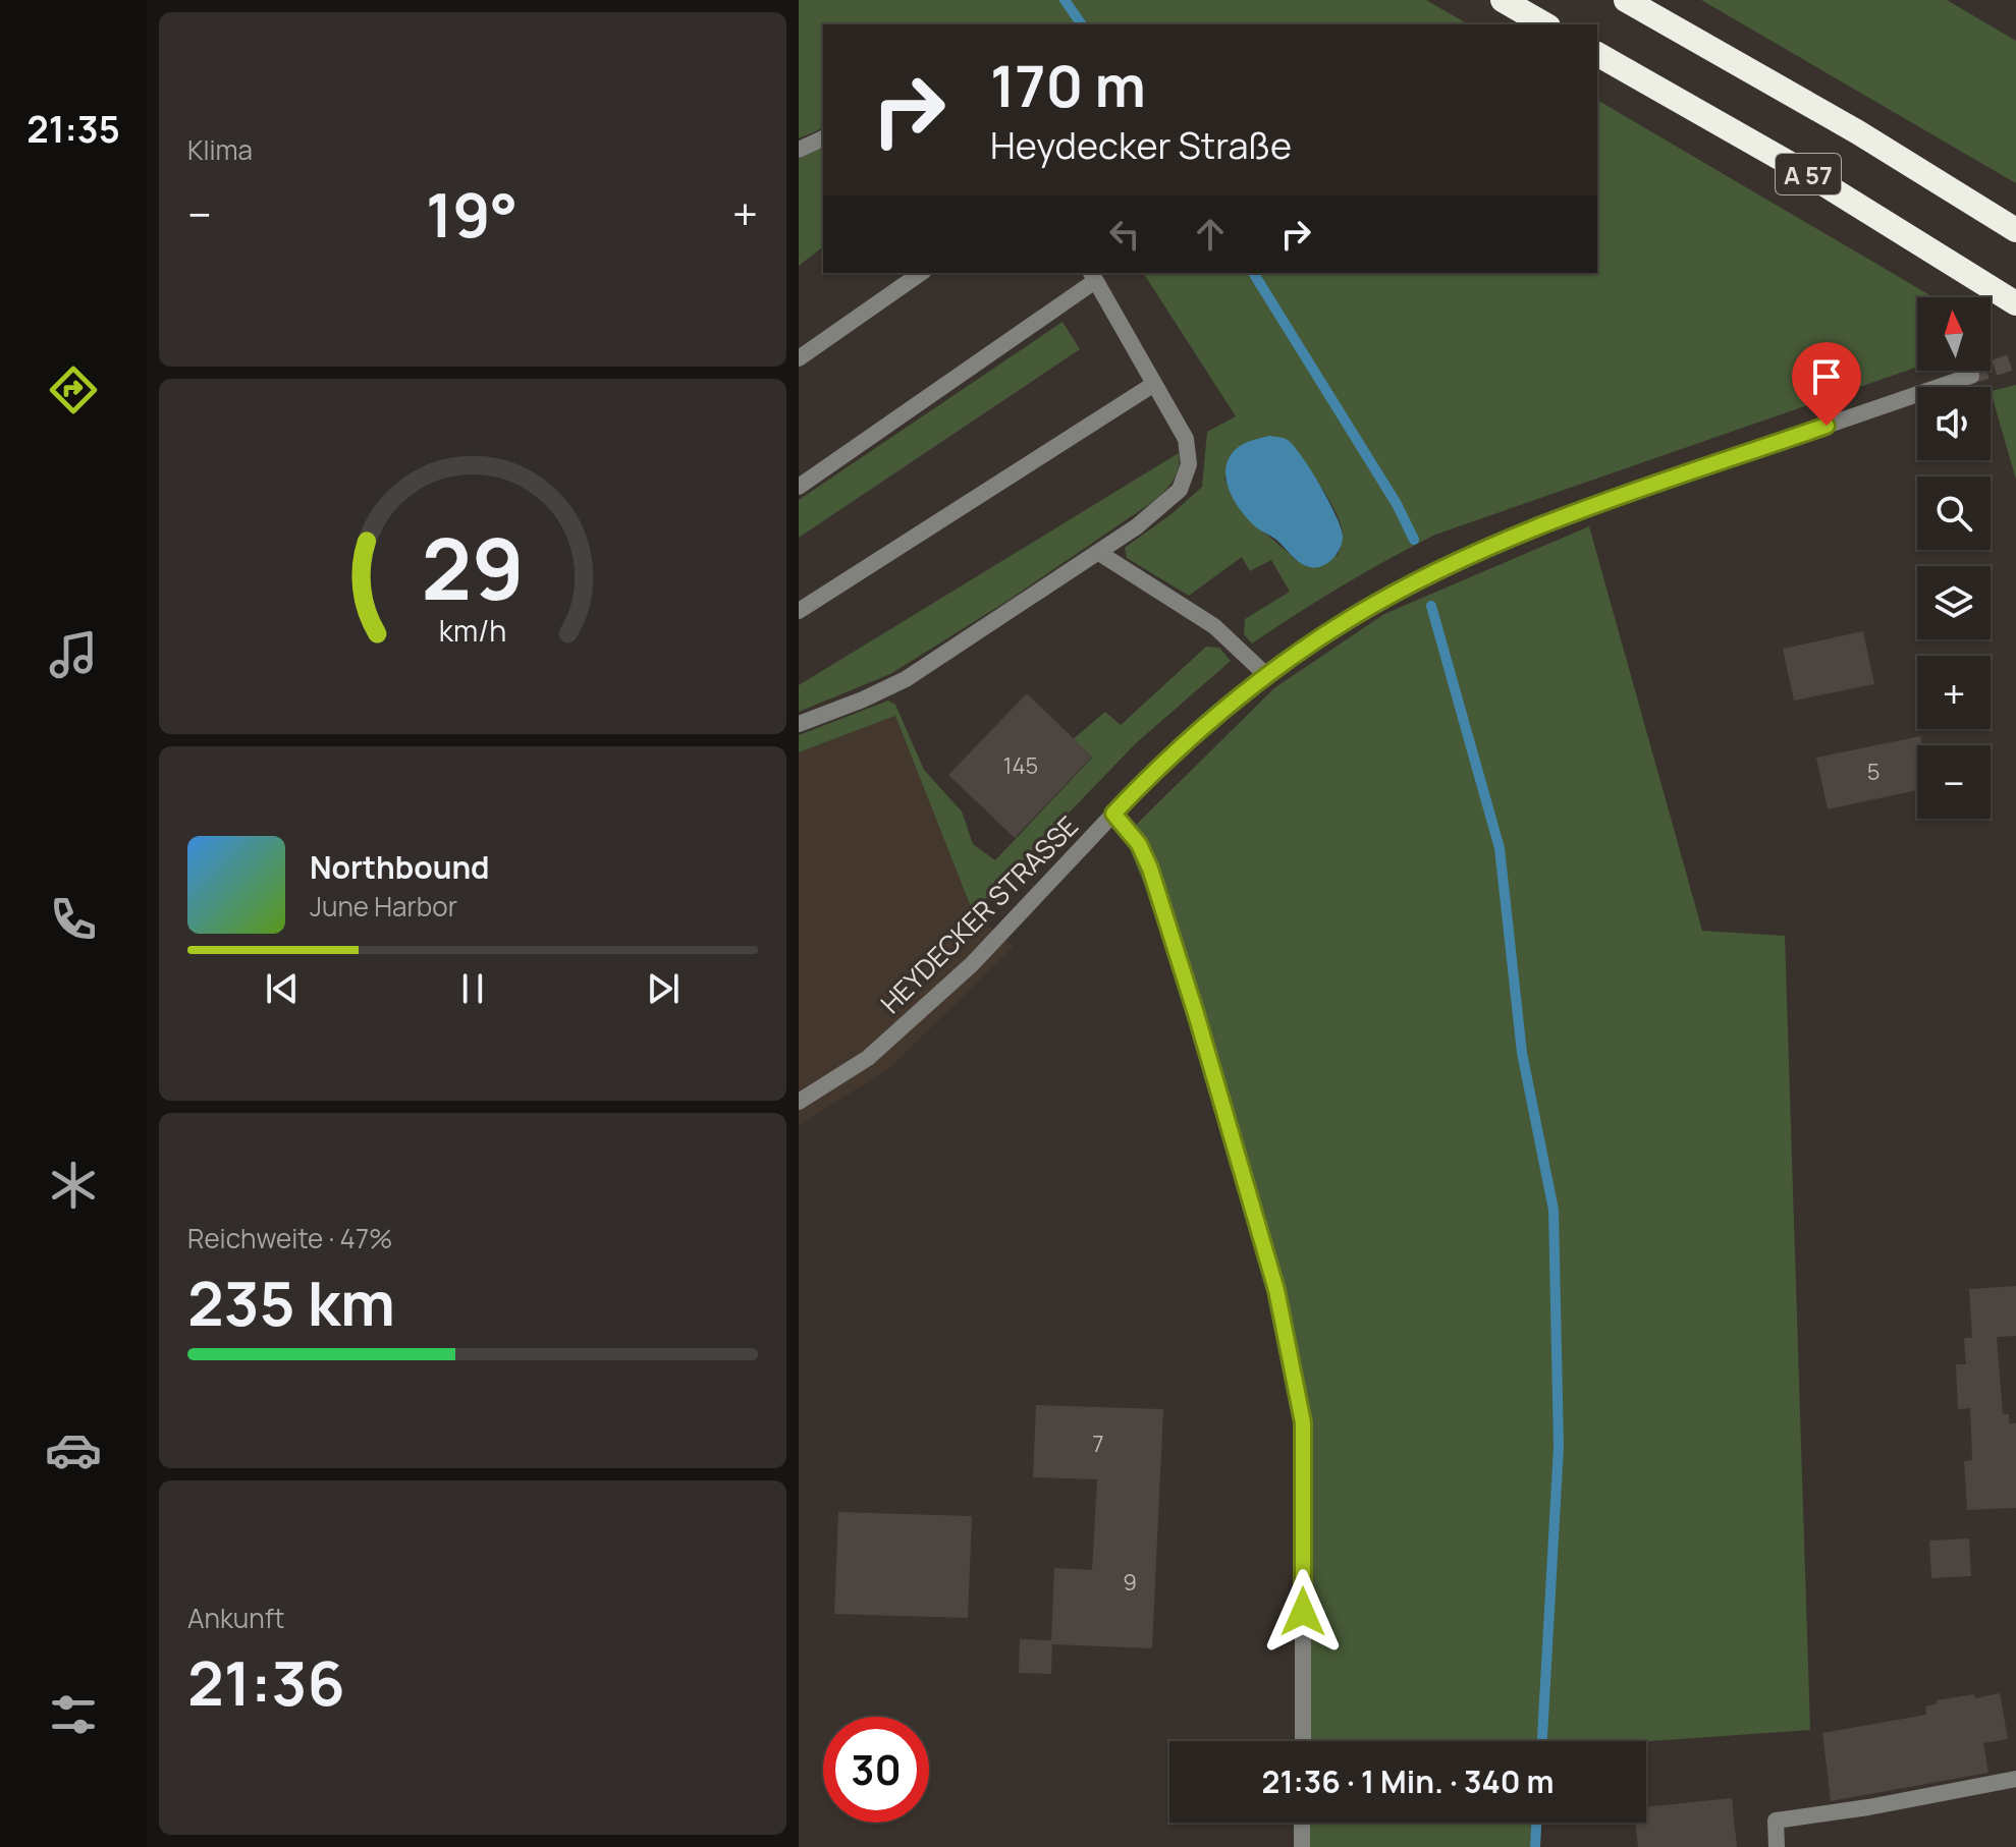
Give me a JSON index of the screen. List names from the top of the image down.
{
  "streets": {
    "highway": ["A 57"],
    "street": ["HEYDECKER STRASSE"]
  },
  "house_numbers": [
    "145",
    "5",
    "7",
    "9"
  ],
  "north": "top",
  "page": {
    "tabs": "21:35",
    "tile": [
      "Klima",
      ["Reichweite · 47%", "235 km"],
      ["Ankunft", "21:36"]
    ],
    "turn": ["170 m", "Heydecker Straße"],
    "heat": ["−", "19°", "+"],
    "map_buttons": ["+", "−"],
    "song": ["Northbound", "June Harbor"],
    "limit": "30",
    "trip": "21:36 · 1 Min. · 340 m",
    "gauge": ["29", "km/h"]
  }
}
